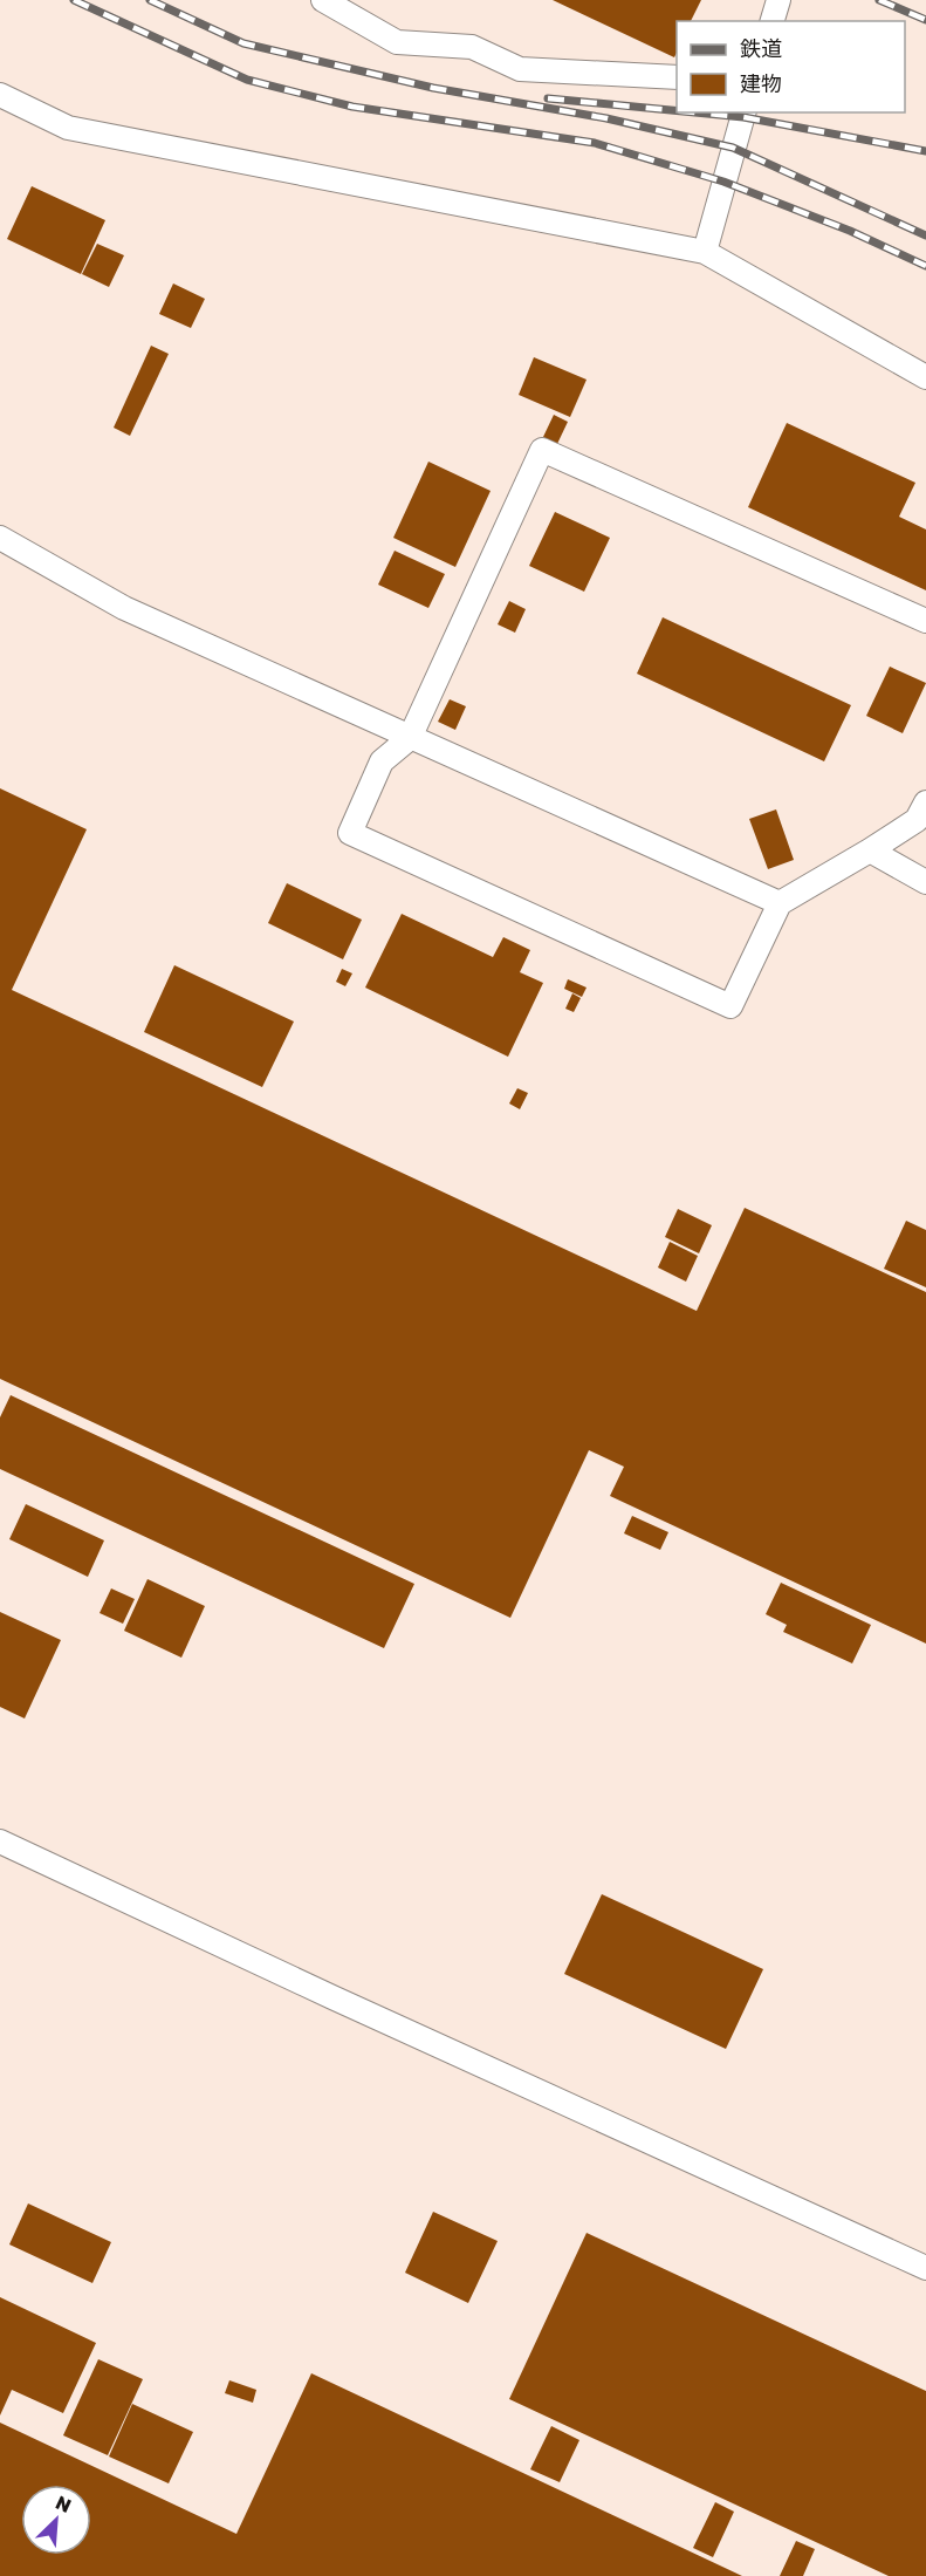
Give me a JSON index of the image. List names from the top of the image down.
{
  "legend": ["鉄道", "建物"],
  "north": "top right"
}
